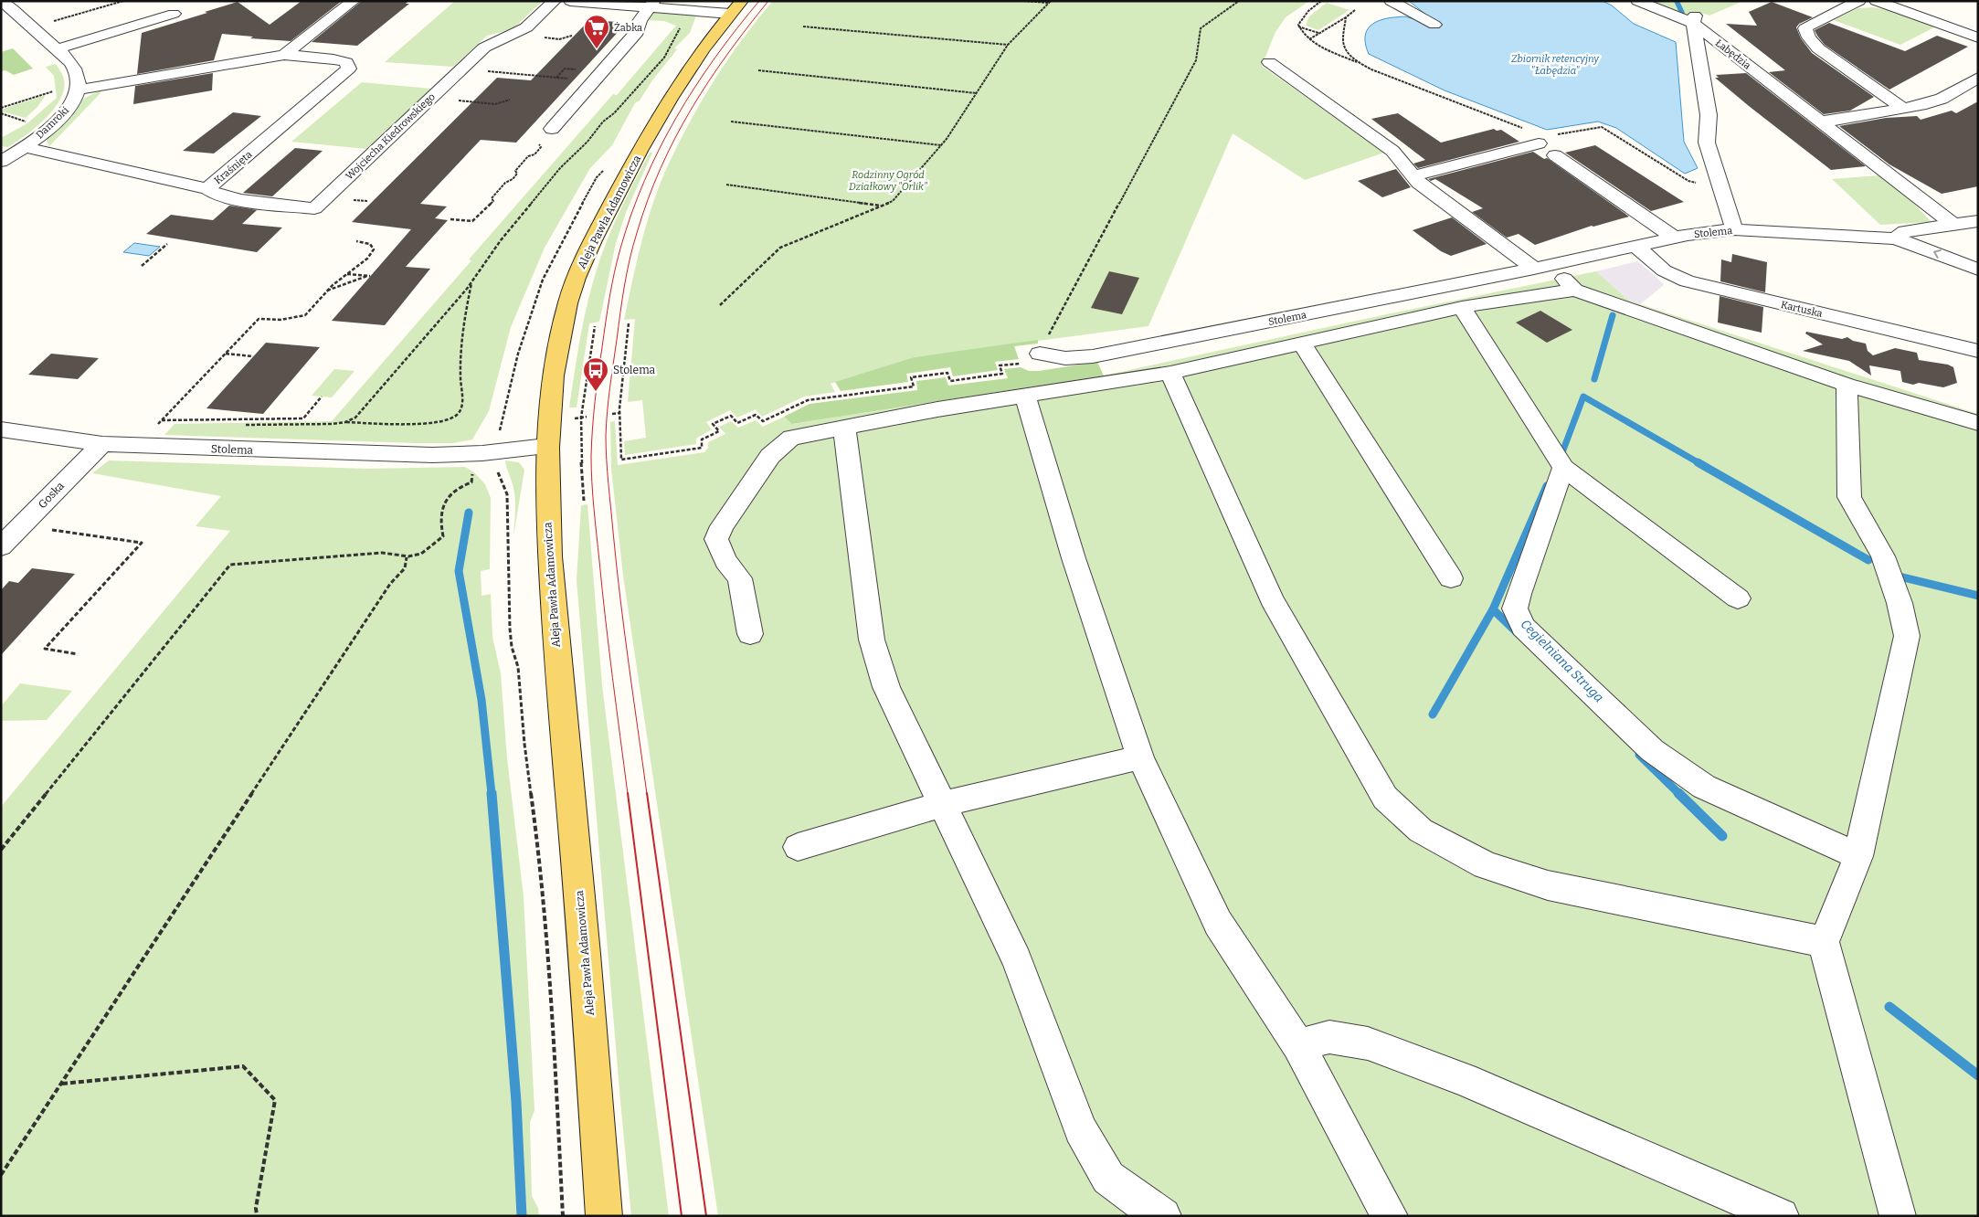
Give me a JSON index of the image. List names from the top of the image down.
{
  "streets": {
    "main road": ["Aleja Pawła Adamowicza"],
    "street": [
      "Łabędzia",
      "Damroki",
      "Wojciecha Kiedrowskiego",
      "Kraśnięta",
      "Stolema",
      "Kartuska",
      "Goska"
    ]
  },
  "crossings": [
    ["Łabędzia", "Stolema"],
    ["Damroki", "Kraśnięta"],
    ["Wojciecha Kiedrowskiego", "Kraśnięta"],
    ["Aleja Pawła Adamowicza", "Stolema"],
    ["Stolema", "Kartuska"],
    ["Stolema", "Goska"]
  ],
  "water": ["Zbiornik retencyjny \"Łabędzia\"", "Cegielniana Struga"],
  "parks": ["Rodzinny Ogród Działkowy \"Orlik\""],
  "places": {
    "supermarket": ["Żabka"],
    "bus stop": ["Stolema"]
  }
}
